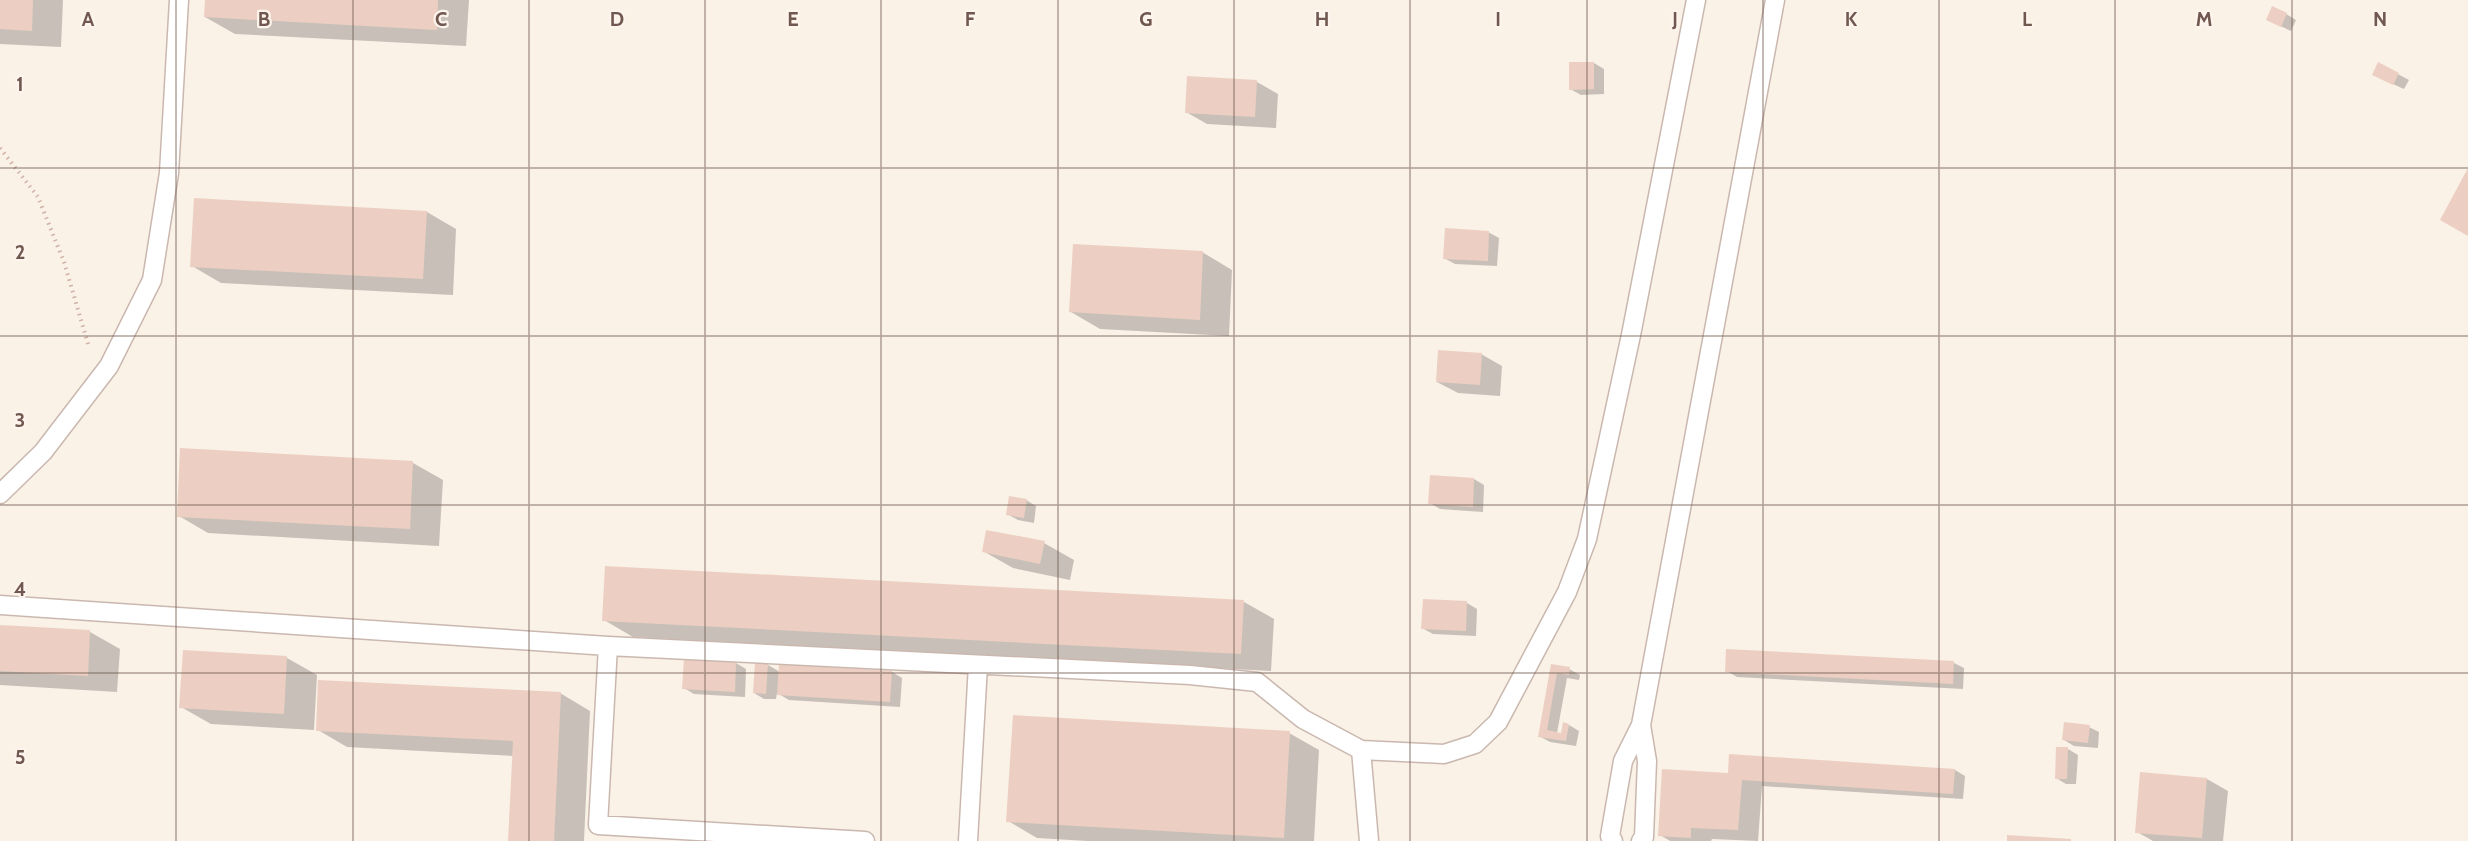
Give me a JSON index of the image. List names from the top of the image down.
{
  "grid": {
    "columns": [
      "A",
      "B",
      "C",
      "D",
      "E",
      "F",
      "G",
      "H",
      "I",
      "J",
      "K",
      "L",
      "M",
      "N"
    ],
    "rows": [
      "1",
      "2",
      "3",
      "4",
      "5"
    ]
  }
}
